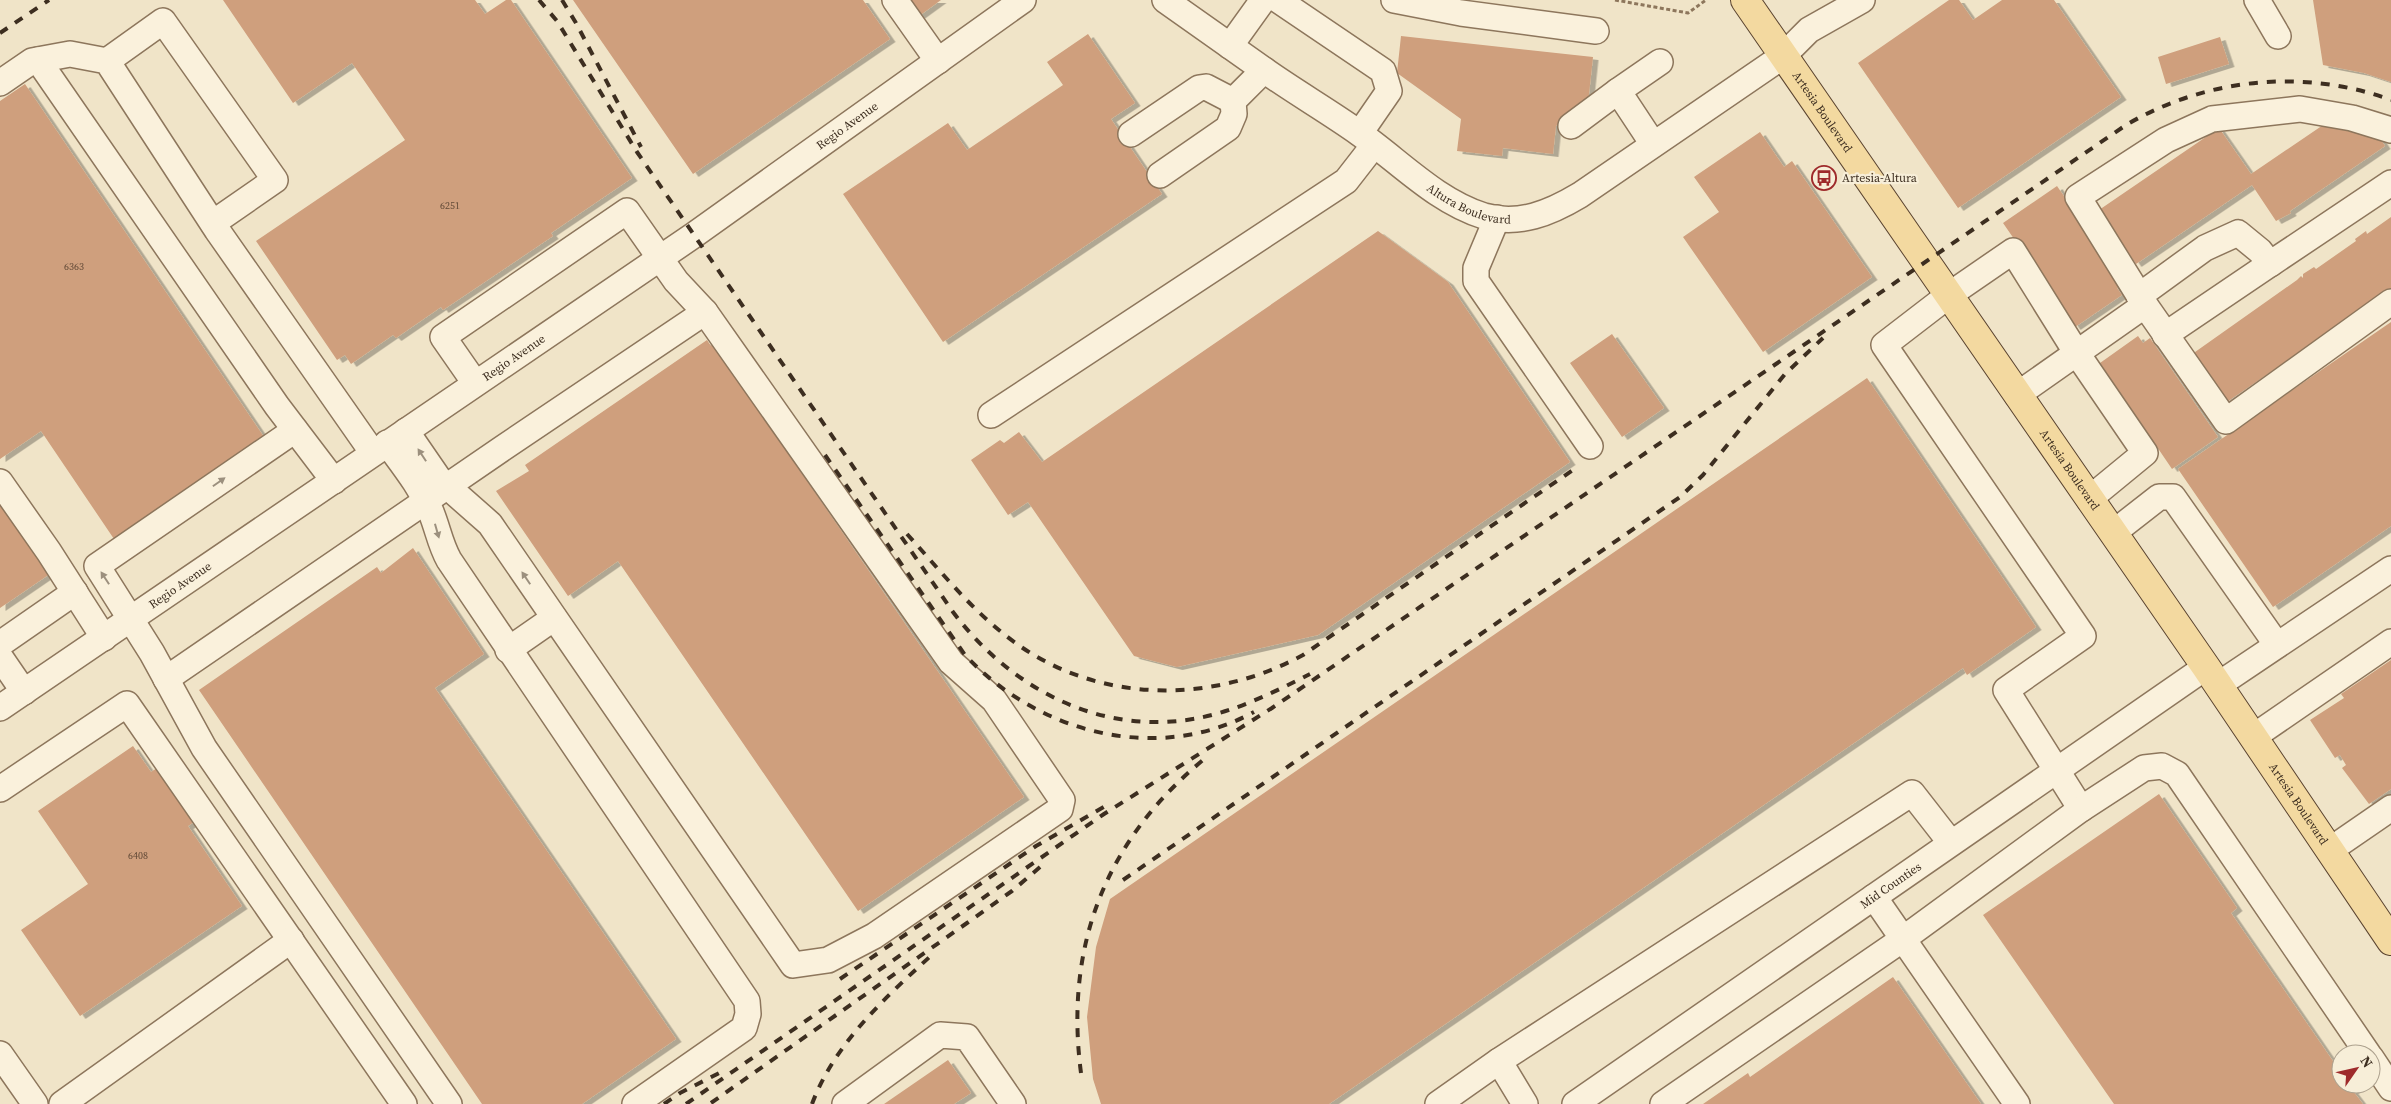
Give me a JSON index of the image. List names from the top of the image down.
{
  "streets": {
    "main road": ["Artesia Boulevard"],
    "street": ["Regio Avenue", "Altura Boulevard", "Mid Counties"]
  },
  "crossings": [
    ["Artesia Boulevard", "Altura Boulevard"],
    ["Artesia Boulevard", "Mid Counties"]
  ],
  "places": {
    "bus stop": ["Artesia-Altura"]
  },
  "house_numbers": ["6251", "6363", "6408"],
  "north": "top right"
}
